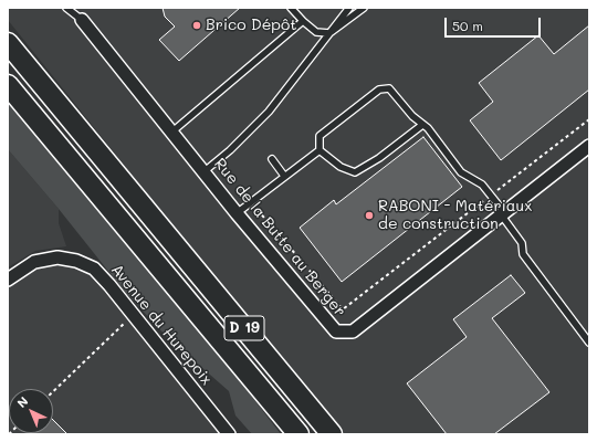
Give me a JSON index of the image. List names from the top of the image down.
{
  "streets": {
    "main road": ["D 19"],
    "street": ["Rue de la Butte au Berger", "Avenue du Hurepoix"]
  },
  "places": ["Brico Dépôt", "RABONI - Matériaux de construction"],
  "scale_bar": "50 m",
  "north": "top left"
}
